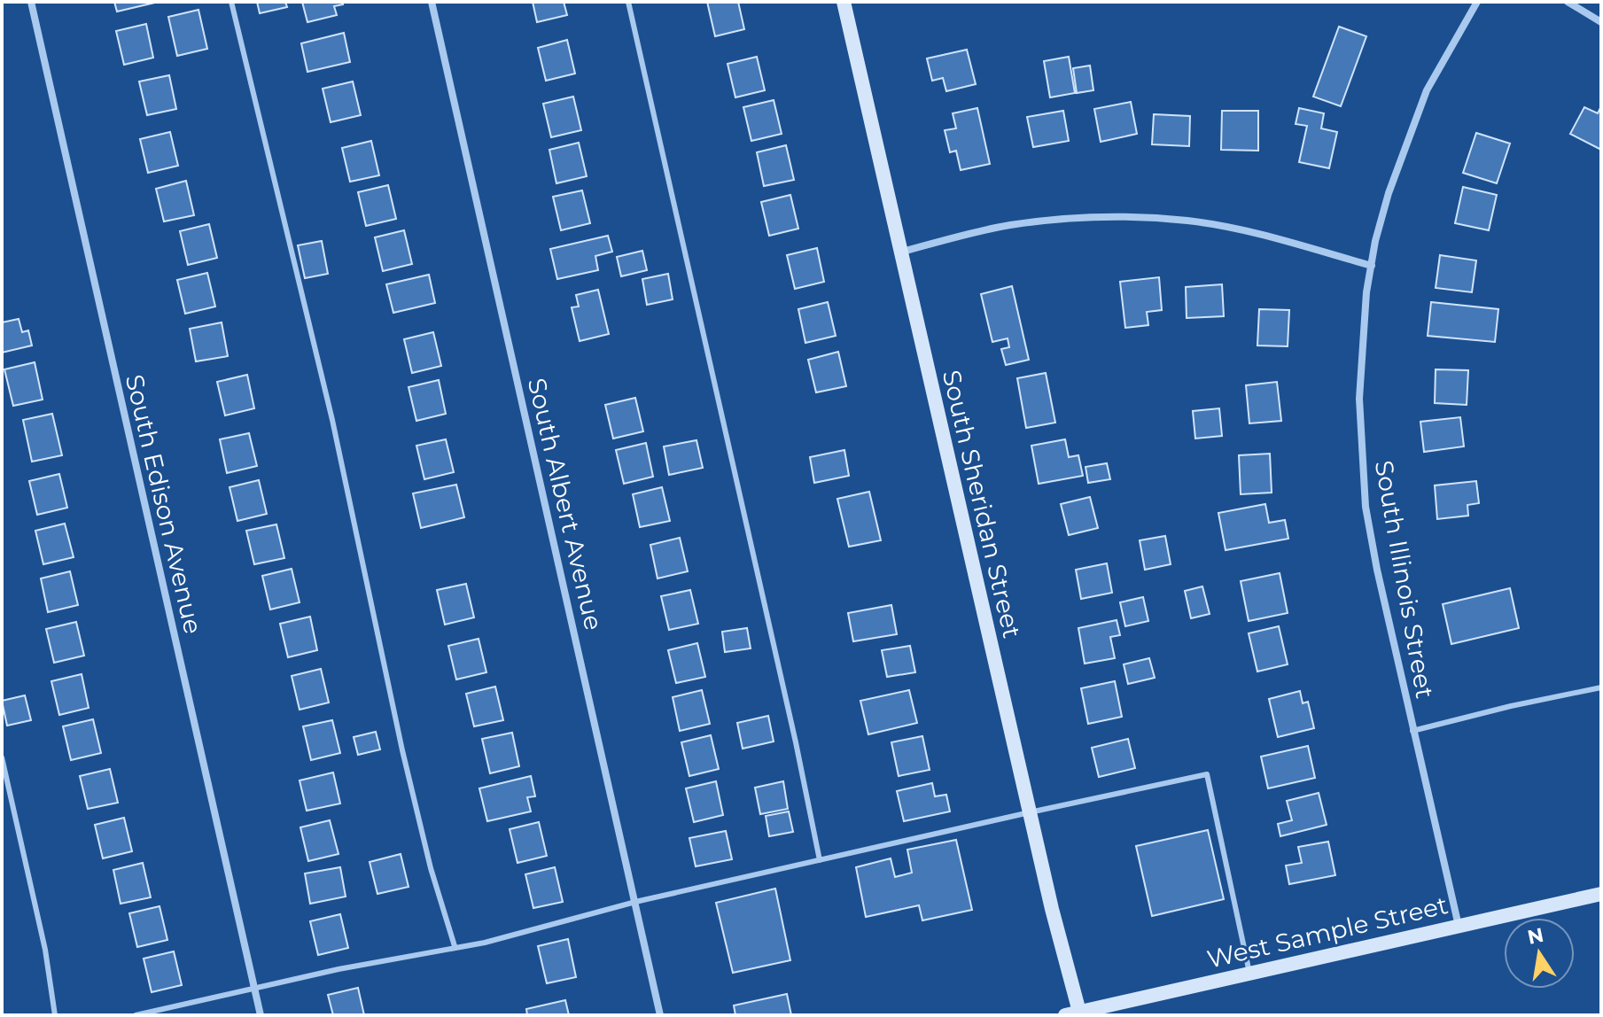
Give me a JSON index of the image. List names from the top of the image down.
{
  "streets": {
    "street": [
      "South Edison Avenue",
      "South Albert Avenue",
      "South Sheridan Street",
      "South Illinois Street",
      "West Sample Street"
    ]
  },
  "crossings": [
    ["South Sheridan Street", "West Sample Street"],
    ["South Illinois Street", "West Sample Street"]
  ],
  "north": "top"
}
